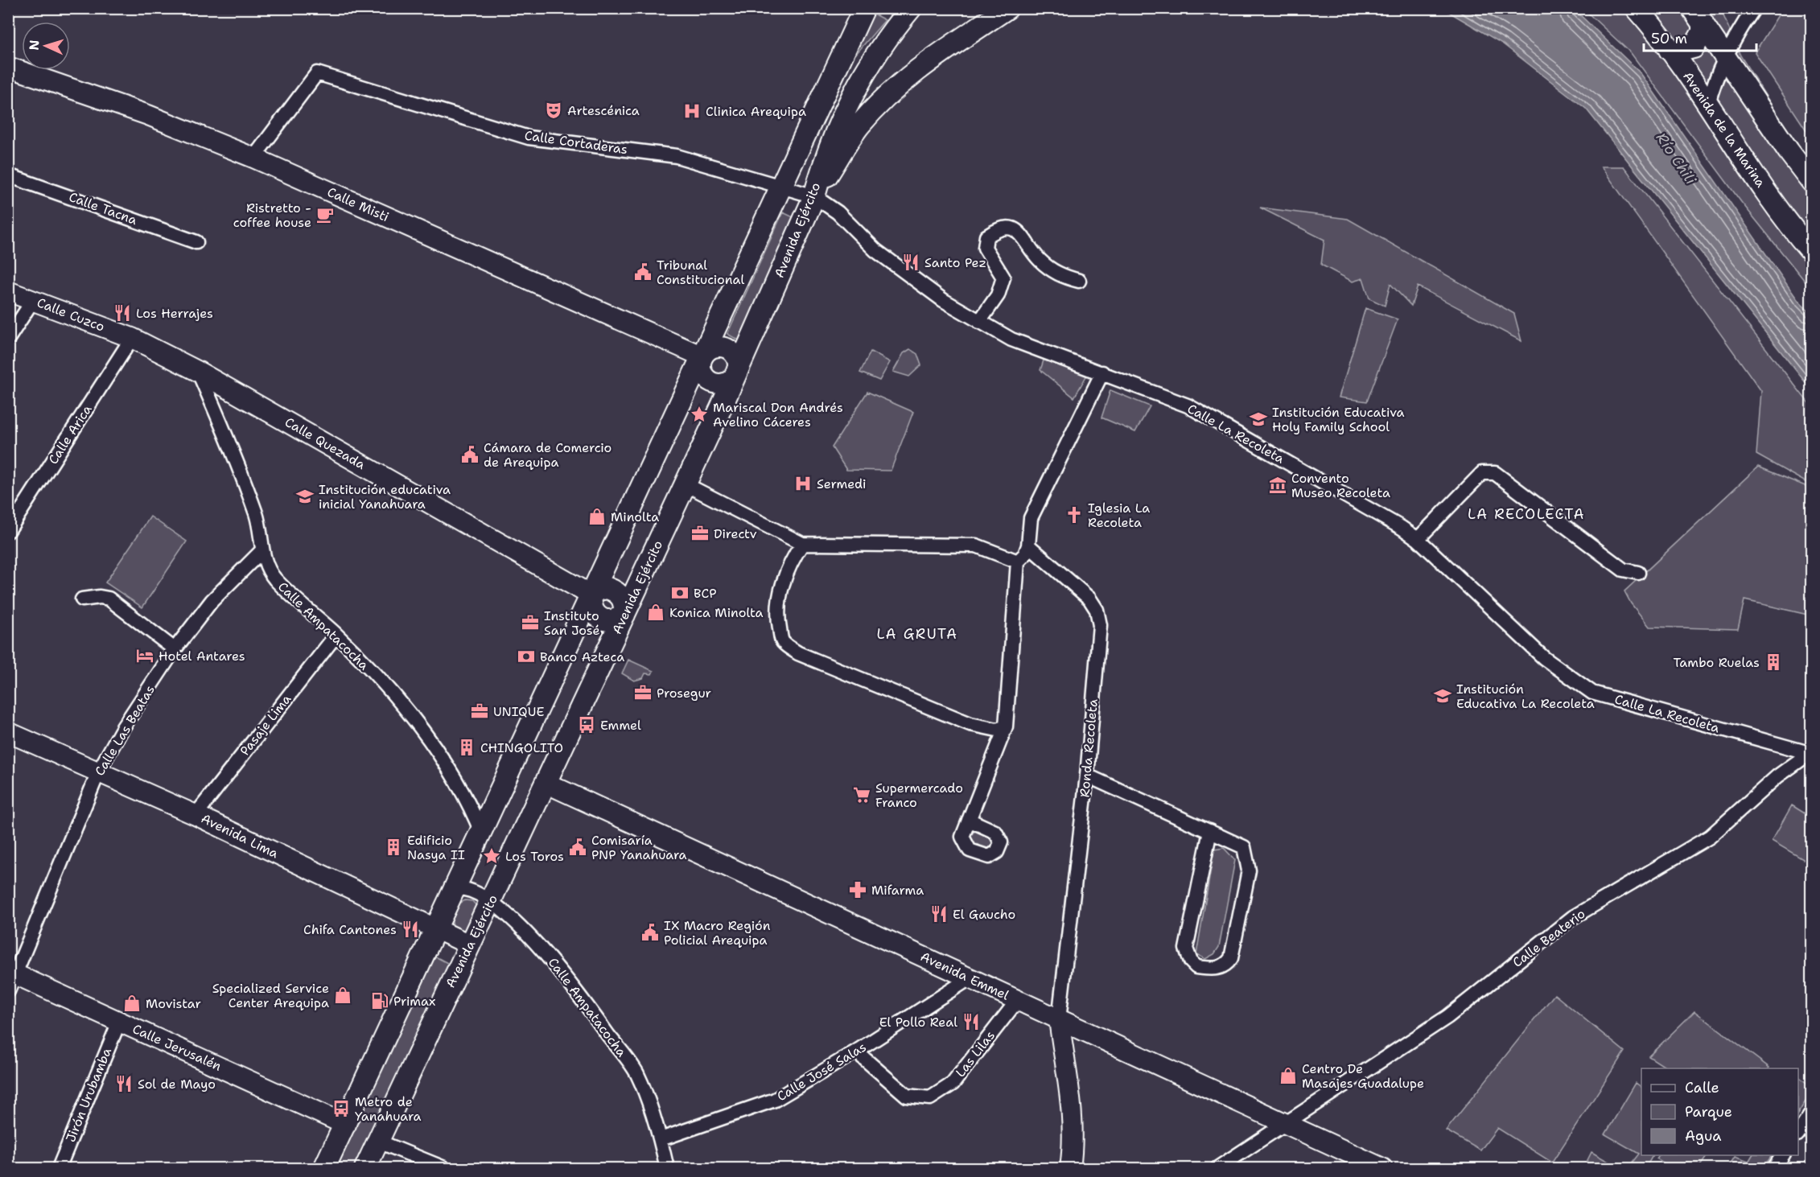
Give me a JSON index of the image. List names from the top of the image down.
{
  "streets": {
    "main road": ["Avenida de la Marina", "Avenida Ejército"],
    "street": [
      "Calle Cortaderas",
      "Calle Misti",
      "Calle Tacna",
      "Calle Cuzco",
      "Calle La Recoleta",
      "Calle Arica",
      "Calle Quezada",
      "Calle Ampatacocha",
      "Pasaje Lima",
      "Calle Las Beatas",
      "Ronda Recoleta",
      "Avenida Lima",
      "Calle Beaterio",
      "Avenida Emmel",
      "Calle Jerusalén",
      "Las Lilas",
      "Calle José Salas",
      "Jirón Urubamba"
    ]
  },
  "crossings": [
    ["Calle Cortaderas", "Calle Misti"],
    ["Calle Cortaderas", "Calle La Recoleta"],
    ["Calle Misti", "Avenida Ejército"],
    ["Avenida Ejército", "Calle La Recoleta"],
    ["Avenida Ejército", "Calle Ampatacocha"],
    ["Avenida Ejército", "Avenida Lima"],
    ["Avenida Ejército", "Avenida Emmel"],
    ["Calle Cuzco", "Calle Arica"],
    ["Calle Cuzco", "Calle Quezada"],
    ["Calle La Recoleta", "Calle Beaterio"],
    ["Calle Arica", "Calle Quezada"],
    ["Calle Quezada", "Calle Ampatacocha"],
    ["Calle Ampatacocha", "Pasaje Lima"],
    ["Calle Ampatacocha", "Calle Las Beatas"],
    ["Calle Ampatacocha", "Calle José Salas"],
    ["Pasaje Lima", "Avenida Lima"],
    ["Calle Las Beatas", "Avenida Lima"],
    ["Calle Las Beatas", "Calle Jerusalén"],
    ["Ronda Recoleta", "Avenida Emmel"],
    ["Calle Beaterio", "Avenida Emmel"],
    ["Avenida Emmel", "Las Lilas"],
    ["Avenida Emmel", "Calle José Salas"],
    ["Calle Jerusalén", "Jirón Urubamba"],
    ["Las Lilas", "Calle José Salas"]
  ],
  "districts": ["LA RECOLECTA", "LA GRUTA"],
  "water": ["Río Chili"],
  "places": {
    "theatre": ["Artescénica"],
    "hospital": ["Clinica Arequipa", "Sermedi"],
    "cafe": ["Ristretto - coffee house"],
    "restaurant": [
      "Santo Pez",
      "Los Herrajes",
      "El Gaucho",
      "Chifa Cantones",
      "El Pollo Real",
      "Sol de Mayo"
    ],
    "public building": [
      "Tribunal Constitucional",
      "Cámara de Comercio de Arequipa",
      "Comisaría PNP Yanahuara",
      "IX Macro Región Policial Arequipa"
    ],
    "place": ["Mariscal Don Andrés Avelino Cáceres", "Los Toros"],
    "school or university": ["Institución Educativa Holy Family School", "Institución educativa inicial Yanahuara", "Institución Educativa La Recoleta"],
    "museum": ["Convento Museo Recoleta"],
    "church": ["Iglesia La Recoleta"],
    "shop": [
      "Minolta",
      "Konica Minolta",
      "Specialized Service Center Arequipa",
      "Movistar",
      "Centro De Masajes Guadalupe"
    ],
    "office": [
      "Directv",
      "Instituto San José",
      "Prosegur",
      "UNIQUE"
    ],
    "bank": ["BCP", "Banco Azteca"],
    "hotel": ["Hotel Antares"],
    "building": ["Tambo Ruelas", "CHINGOLITO", "Edificio Nasya II"],
    "bus stop": ["Emmel", "Metro de Yanahuara"],
    "supermarket": ["Supermercado Franco"],
    "pharmacy": ["Mifarma"],
    "fuel station": ["Primax"]
  },
  "legend": ["Calle", "Parque", "Agua"],
  "scale_bar": "50 m",
  "north": "left"
}
